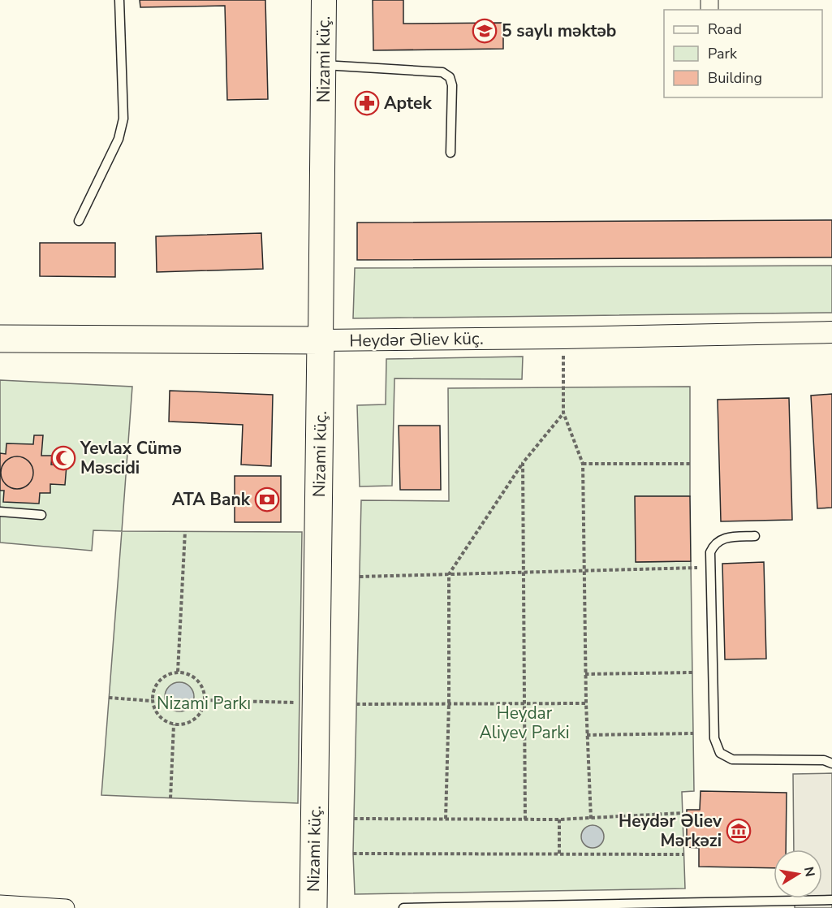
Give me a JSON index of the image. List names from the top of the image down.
{
  "streets": {
    "highway": ["Nizami küç.", "Heydər Əliev küç."]
  },
  "crossings": [
    ["Nizami küç.", "Heydər Əliev küç."]
  ],
  "parks": ["Nizami Parkı", "Heydar Aliyev Parki"],
  "places": {
    "school or university": ["5 saylı məktəb"],
    "pharmacy": ["Aptek"],
    "mosque": ["Yevlax Cümə Məscidi"],
    "bank": ["ATA Bank"],
    "museum": ["Heydər Əliev Mərkəzi"]
  },
  "legend": ["Road", "Park", "Building"],
  "north": "right"
}
